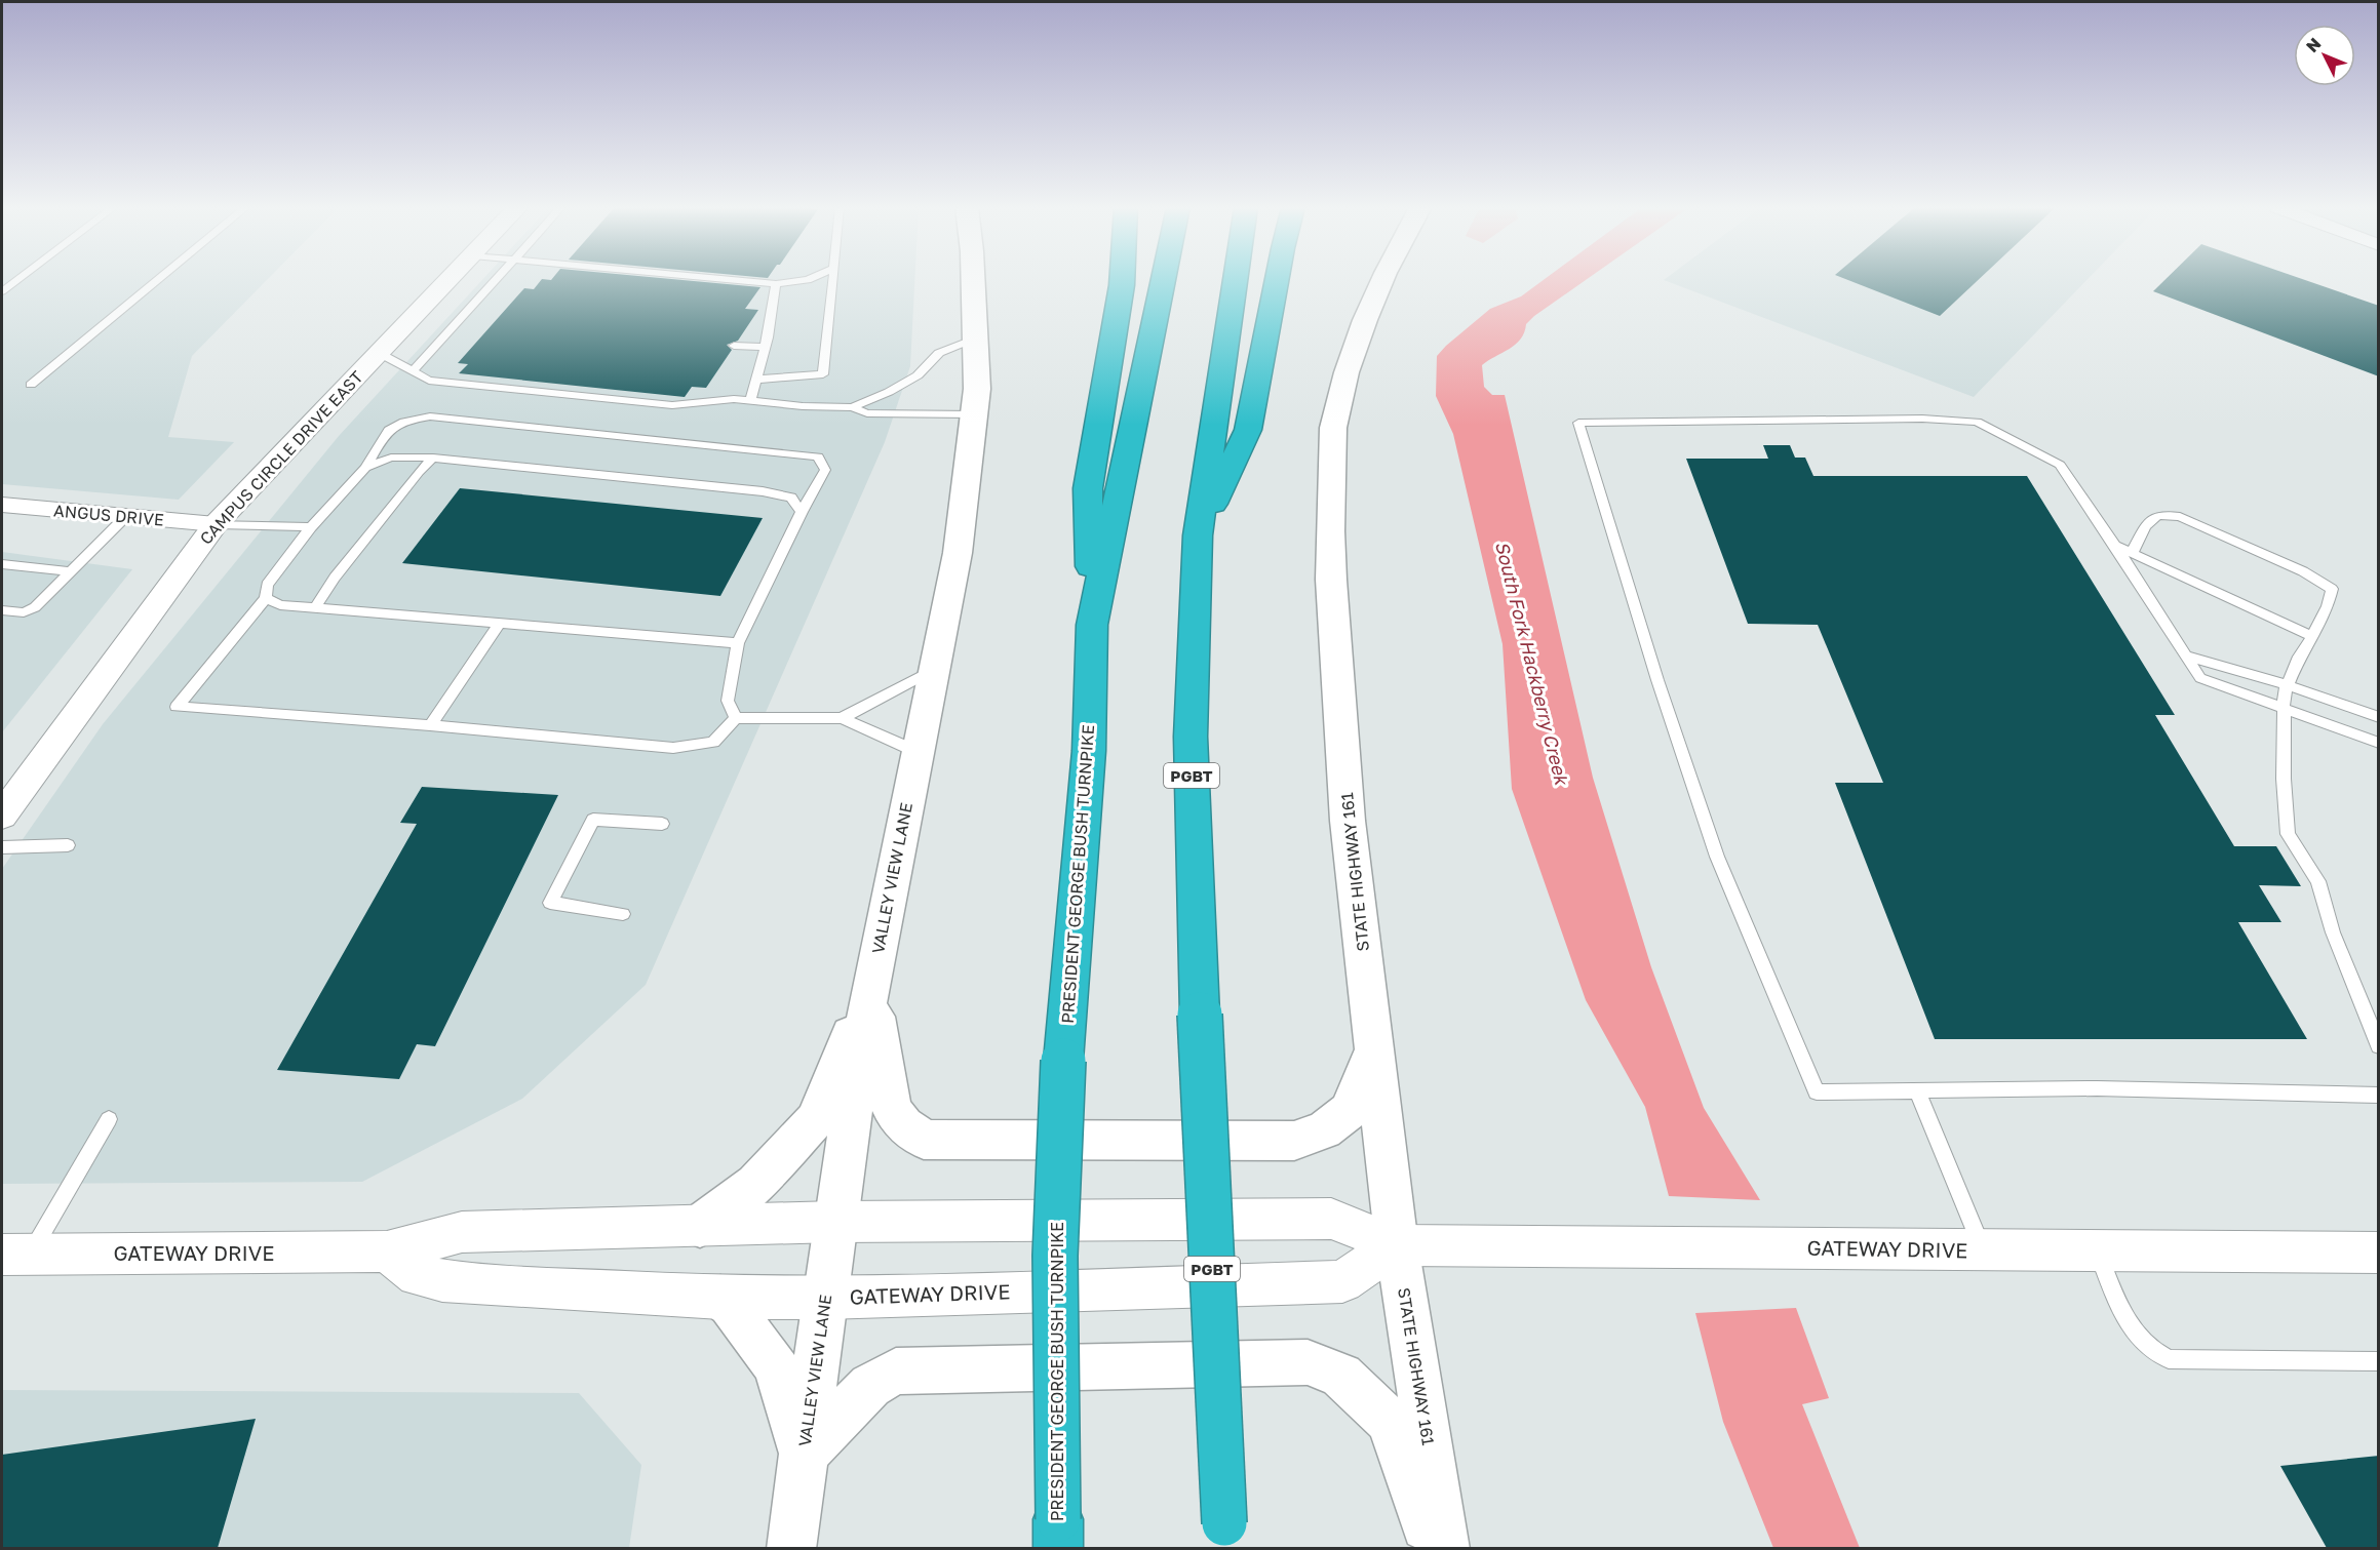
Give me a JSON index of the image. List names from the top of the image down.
{
  "streets": {
    "highway": ["PGBT", "PRESIDENT GEORGE BUSH TURNPIKE"],
    "main road": ["STATE HIGHWAY 161", "VALLEY VIEW LANE"],
    "street": ["CAMPUS CIRCLE DRIVE EAST", "ANGUS DRIVE", "GATEWAY DRIVE"]
  },
  "crossings": [
    ["CAMPUS CIRCLE DRIVE EAST", "ANGUS DRIVE"],
    ["STATE HIGHWAY 161", "GATEWAY DRIVE"],
    ["VALLEY VIEW LANE", "GATEWAY DRIVE"]
  ],
  "water": ["South Fork Hackberry Creek"],
  "north": "top left"
}
